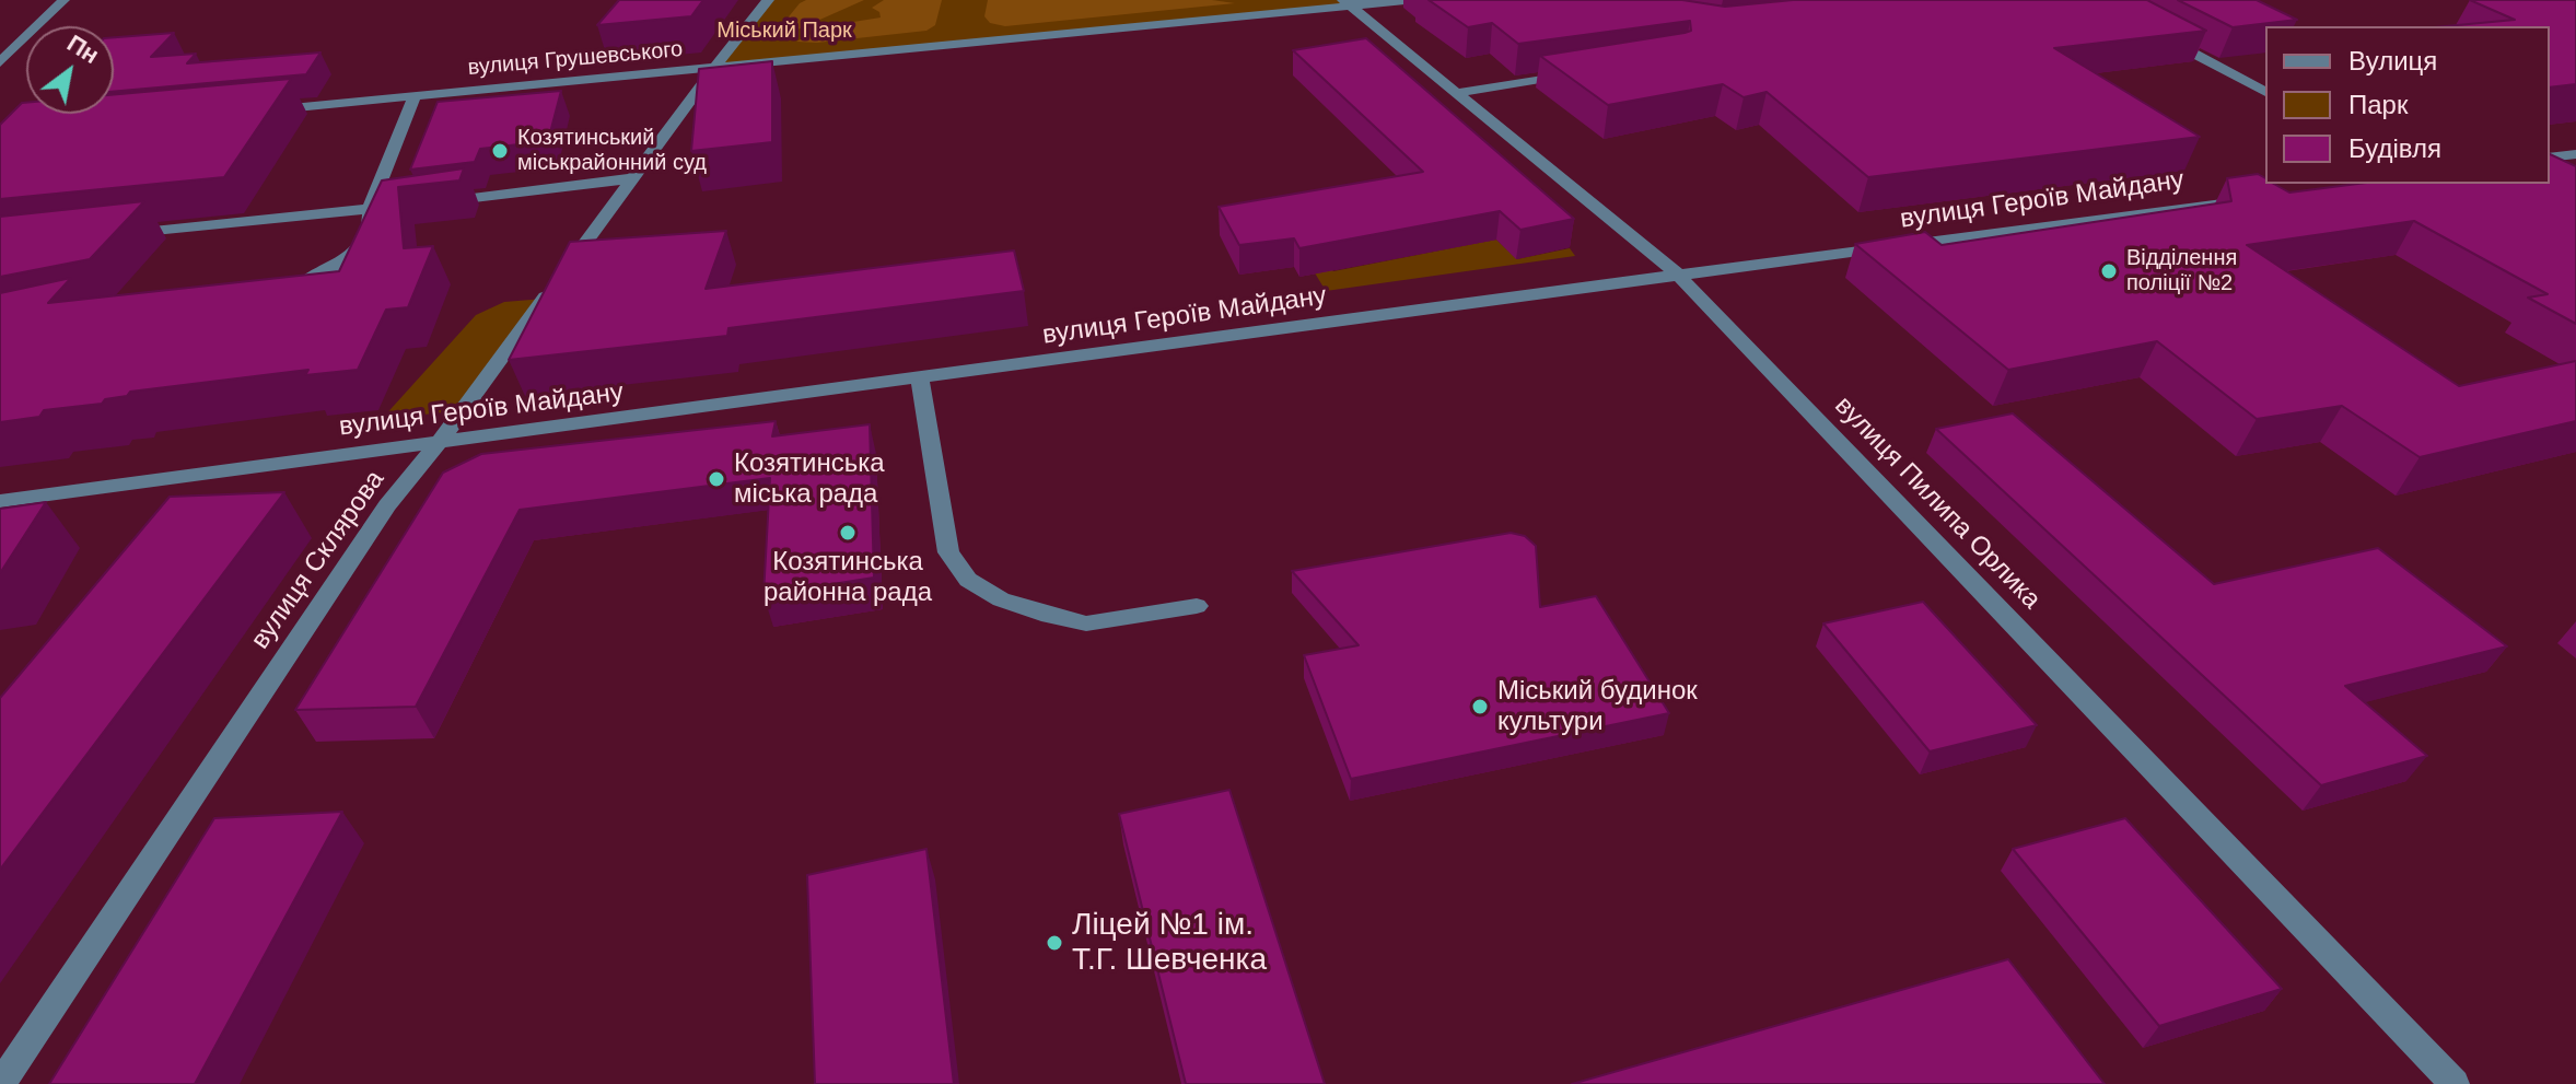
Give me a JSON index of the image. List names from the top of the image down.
{
  "streets": {
    "street": [
      "вулиця Грушевського",
      "вулиця Героїв Майдану",
      "вулиця Пилипа Орлика",
      "вулиця Склярова"
    ]
  },
  "crossings": [
    ["вулиця Грушевського", "вулиця Пилипа Орлика"],
    ["вулиця Грушевського", "вулиця Склярова"],
    ["вулиця Героїв Майдану", "вулиця Пилипа Орлика"],
    ["вулиця Героїв Майдану", "вулиця Склярова"]
  ],
  "parks": ["Міський Парк"],
  "places": [
    "Козятинський міськрайонний суд",
    "Відділення поліції №2",
    "Козятинська міська рада",
    "Козятинська районна рада",
    "Міський будинок культури",
    "Ліцей №1 ім. Т.Г. Шевченка"
  ],
  "legend": ["Вулиця", "Парк", "Будівля"],
  "north": "top right"
}
